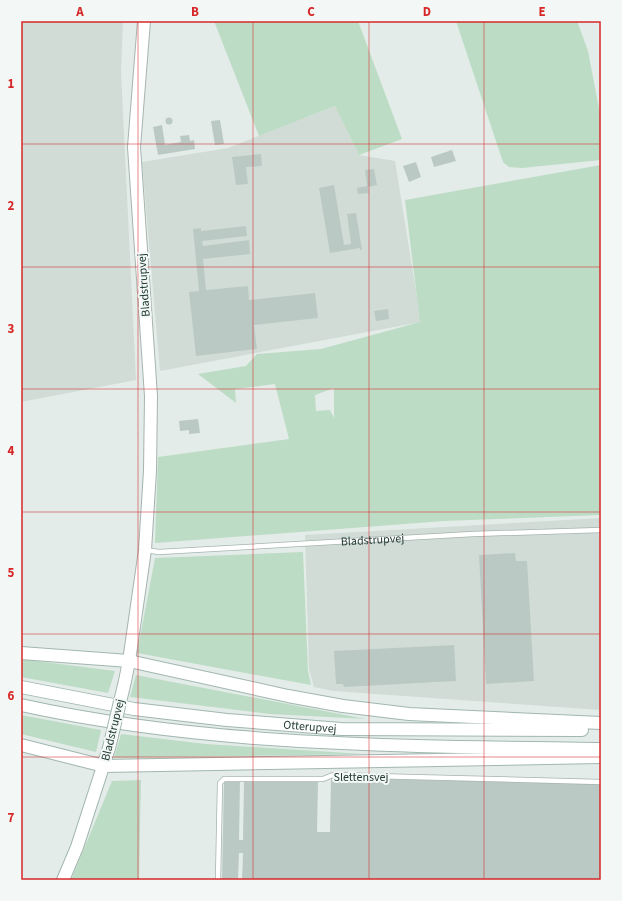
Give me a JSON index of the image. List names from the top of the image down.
{
  "streets": {
    "main road": ["Bladstrupvej", "Otterupvej"],
    "lane": ["Slettensvej"]
  },
  "grid": {
    "columns": [
      "A",
      "B",
      "C",
      "D",
      "E"
    ],
    "rows": [
      "1",
      "2",
      "3",
      "4",
      "5",
      "6",
      "7"
    ]
  }
}
